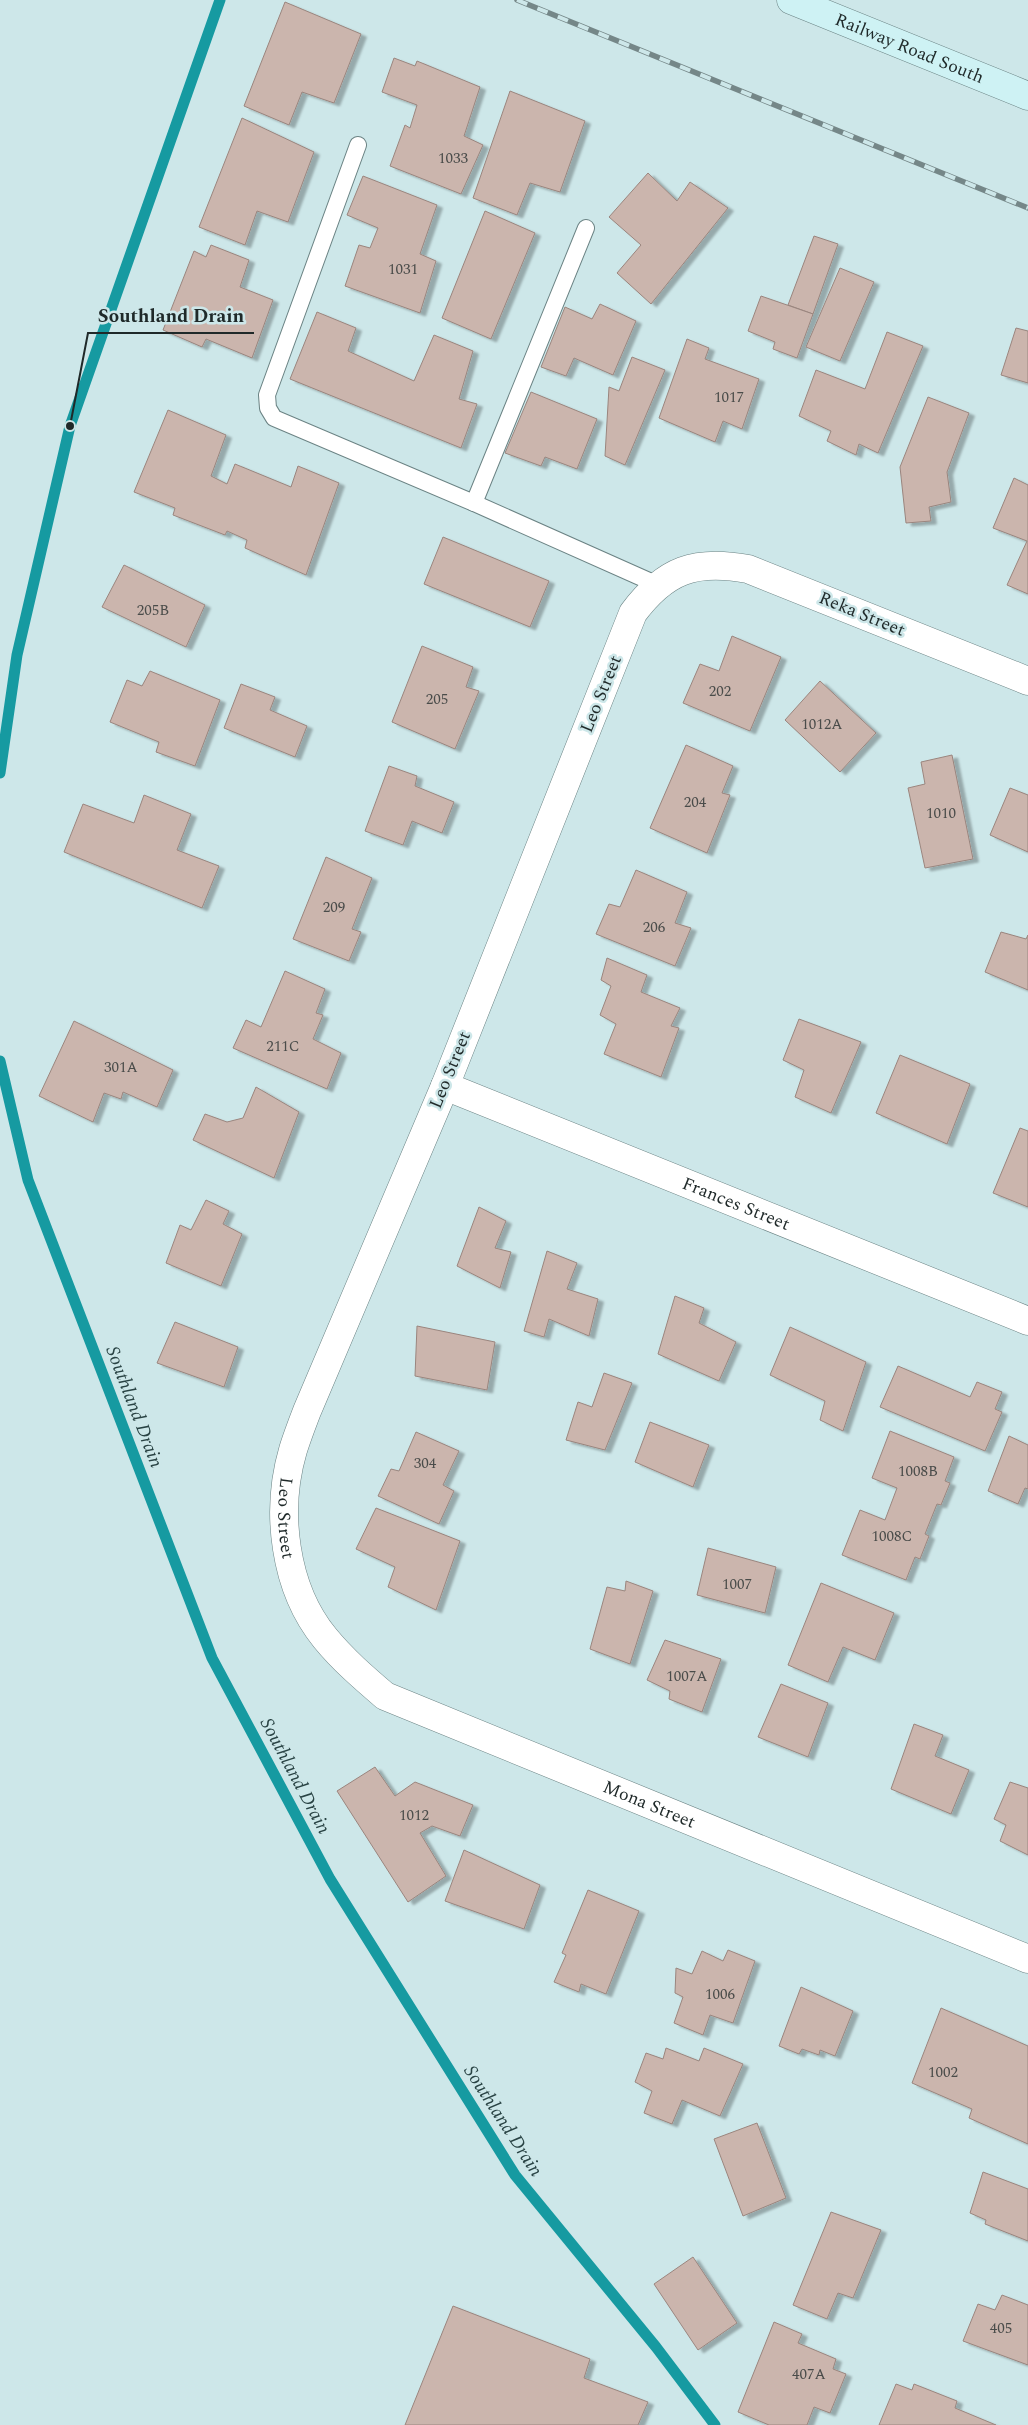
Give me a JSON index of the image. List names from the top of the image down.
{
  "streets": {
    "main road": ["Railway Road South"],
    "street": [
      "Reka Street",
      "Leo Street",
      "Frances Street",
      "Mona Street"
    ]
  },
  "crossings": [
    ["Reka Street", "Leo Street"],
    ["Leo Street", "Frances Street"],
    ["Leo Street", "Mona Street"]
  ],
  "water": ["Southland Drain"],
  "places": ["Southland Drain"],
  "house_numbers": [
    "1033",
    "1031",
    "1017",
    "205B",
    "202",
    "205",
    "1012A",
    "204",
    "1010",
    "209",
    "206",
    "211C",
    "301A",
    "304",
    "1008B",
    "1008C",
    "1007",
    "1007A",
    "1012",
    "1006",
    "1002",
    "405",
    "407A"
  ]
}
